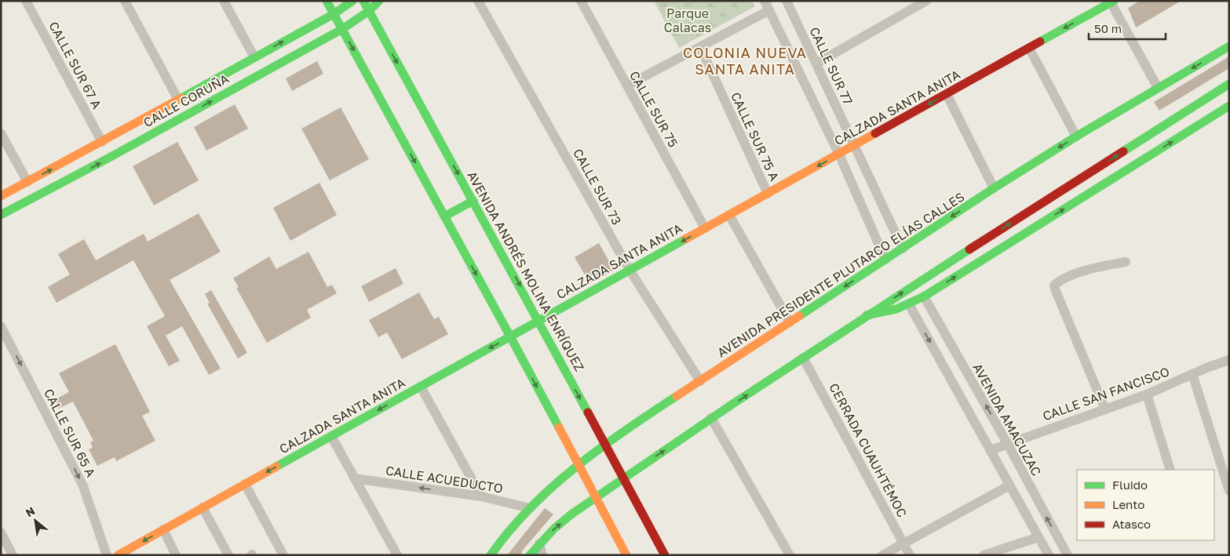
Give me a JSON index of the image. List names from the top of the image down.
{
  "streets": {
    "main road": [
      "CALLE CORUÑA",
      "CALZADA SANTA ANITA",
      "AVENIDA ANDRÉS MOLINA ENRÍQUEZ",
      "AVENIDA PRESIDENTE PLUTARCO ELÍAS CALLES"
    ],
    "street": [
      "CALLE SUR 67 A",
      "CALLE SUR 77",
      "CALLE SUR 75",
      "CALLE SUR 75 A",
      "CALLE SUR 73",
      "CALLE SAN FANCISCO",
      "AVENIDA AMACUZAC",
      "CALLE SUR 65 A",
      "CERRADA CUAUHTÉMOC",
      "CALLE ACUEDUCTO"
    ]
  },
  "crossings": [
    ["CALLE SUR 67 A", "CALLE CORUÑA"],
    ["CALLE SUR 77", "CALZADA SANTA ANITA"],
    ["CALLE SUR 77", "AVENIDA PRESIDENTE PLUTARCO ELÍAS CALLES"],
    ["CALLE CORUÑA", "AVENIDA ANDRÉS MOLINA ENRÍQUEZ"],
    ["CALZADA SANTA ANITA", "CALLE SUR 75"],
    ["CALZADA SANTA ANITA", "CALLE SUR 75 A"],
    ["CALZADA SANTA ANITA", "CALLE SUR 73"],
    ["CALZADA SANTA ANITA", "AVENIDA ANDRÉS MOLINA ENRÍQUEZ"],
    ["CALLE SUR 73", "AVENIDA PRESIDENTE PLUTARCO ELÍAS CALLES"],
    ["AVENIDA ANDRÉS MOLINA ENRÍQUEZ", "AVENIDA PRESIDENTE PLUTARCO ELÍAS CALLES"],
    ["AVENIDA PRESIDENTE PLUTARCO ELÍAS CALLES", "CALLE ACUEDUCTO"],
    ["CALLE SAN FANCISCO", "AVENIDA AMACUZAC"]
  ],
  "one_way": ["CALZADA SANTA ANITA", "CALLE SUR 65 A", "CALLE ACUEDUCTO"],
  "districts": ["COLONIA NUEVA SANTA ANITA"],
  "parks": ["Parque Calacas"],
  "legend": ["Fluido", "Lento", "Atasco"],
  "scale_bar": "50 m",
  "north": "top left"
}
